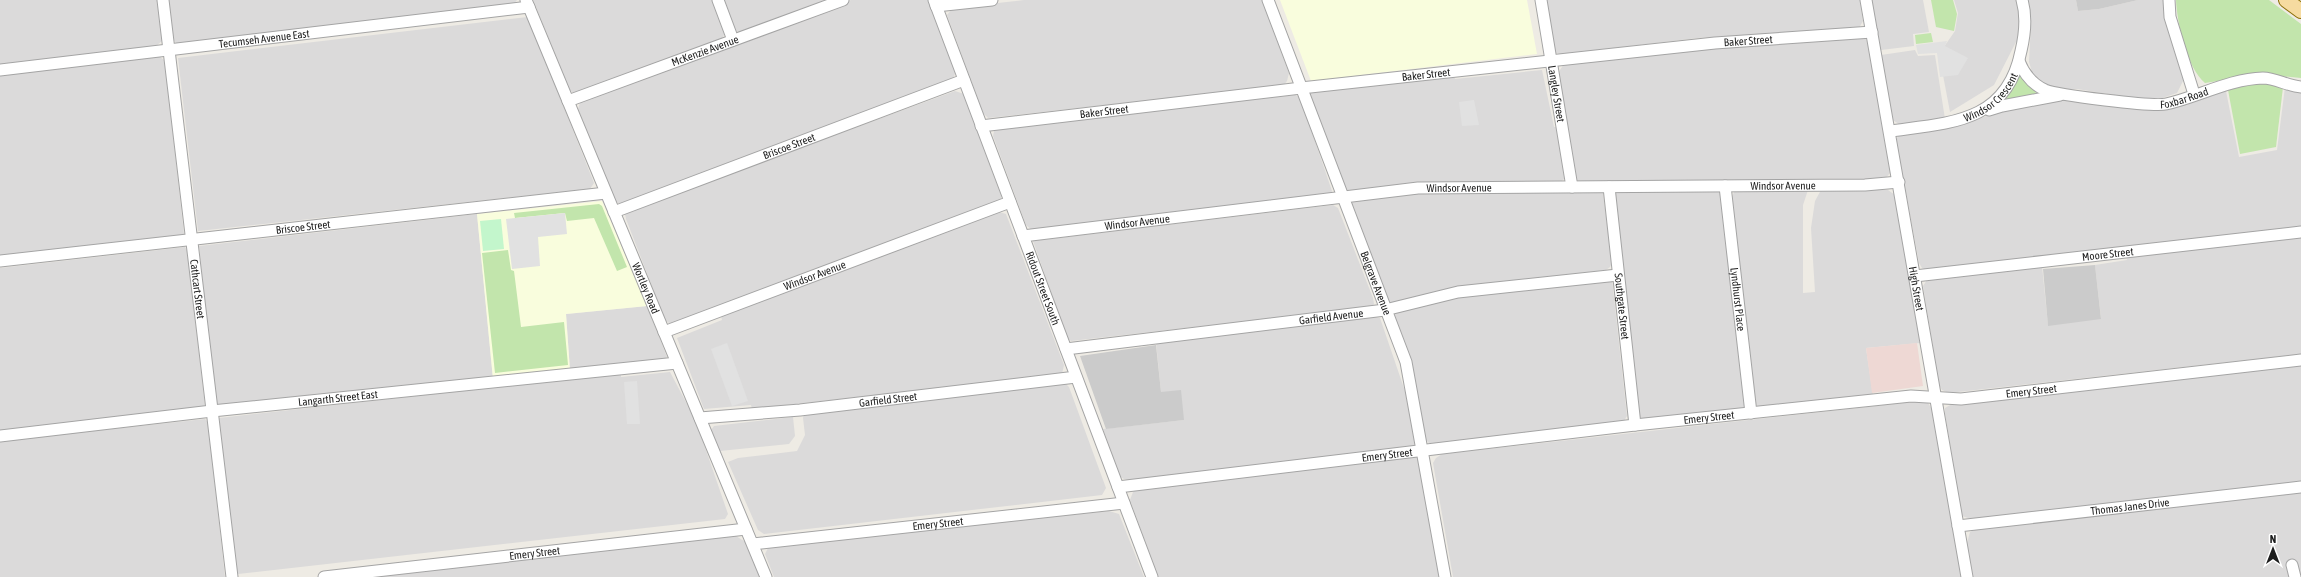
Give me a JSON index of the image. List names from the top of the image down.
{
  "streets": {
    "street": [
      "Tecumseh Avenue East",
      "Baker Street",
      "McKenzie Avenue",
      "Langley Street",
      "Windsor Crescent",
      "Foxbar Road",
      "Briscoe Street",
      "Windsor Avenue",
      "Moore Street",
      "Belgrave Avenue",
      "High Street",
      "Cathcart Street",
      "Wortley Road",
      "Ridout Street South",
      "Lyndhurst Place",
      "Southgate Street",
      "Garfield Avenue",
      "Emery Street",
      "Langarth Street East",
      "Garfield Street",
      "Thomas Janes Drive"
    ]
  },
  "crossings": [
    ["Tecumseh Avenue East", "Cathcart Street"],
    ["Tecumseh Avenue East", "Wortley Road"],
    ["Baker Street", "Langley Street"],
    ["Baker Street", "Belgrave Avenue"],
    ["Baker Street", "High Street"],
    ["Baker Street", "Ridout Street South"],
    ["McKenzie Avenue", "Wortley Road"],
    ["Langley Street", "Windsor Avenue"],
    ["Windsor Crescent", "Foxbar Road"],
    ["Windsor Crescent", "High Street"],
    ["Briscoe Street", "Cathcart Street"],
    ["Briscoe Street", "Wortley Road"],
    ["Briscoe Street", "Ridout Street South"],
    ["Windsor Avenue", "Belgrave Avenue"],
    ["Windsor Avenue", "High Street"],
    ["Windsor Avenue", "Wortley Road"],
    ["Windsor Avenue", "Ridout Street South"],
    ["Windsor Avenue", "Lyndhurst Place"],
    ["Windsor Avenue", "Southgate Street"],
    ["Moore Street", "High Street"],
    ["Belgrave Avenue", "Garfield Avenue"],
    ["Belgrave Avenue", "Emery Street"],
    ["High Street", "Emery Street"],
    ["High Street", "Thomas Janes Drive"],
    ["Cathcart Street", "Langarth Street East"],
    ["Wortley Road", "Emery Street"],
    ["Wortley Road", "Langarth Street East"],
    ["Wortley Road", "Garfield Street"],
    ["Ridout Street South", "Garfield Avenue"],
    ["Ridout Street South", "Emery Street"],
    ["Ridout Street South", "Garfield Street"],
    ["Lyndhurst Place", "Emery Street"],
    ["Southgate Street", "Garfield Avenue"],
    ["Southgate Street", "Emery Street"]
  ],
  "north": "top"
}
